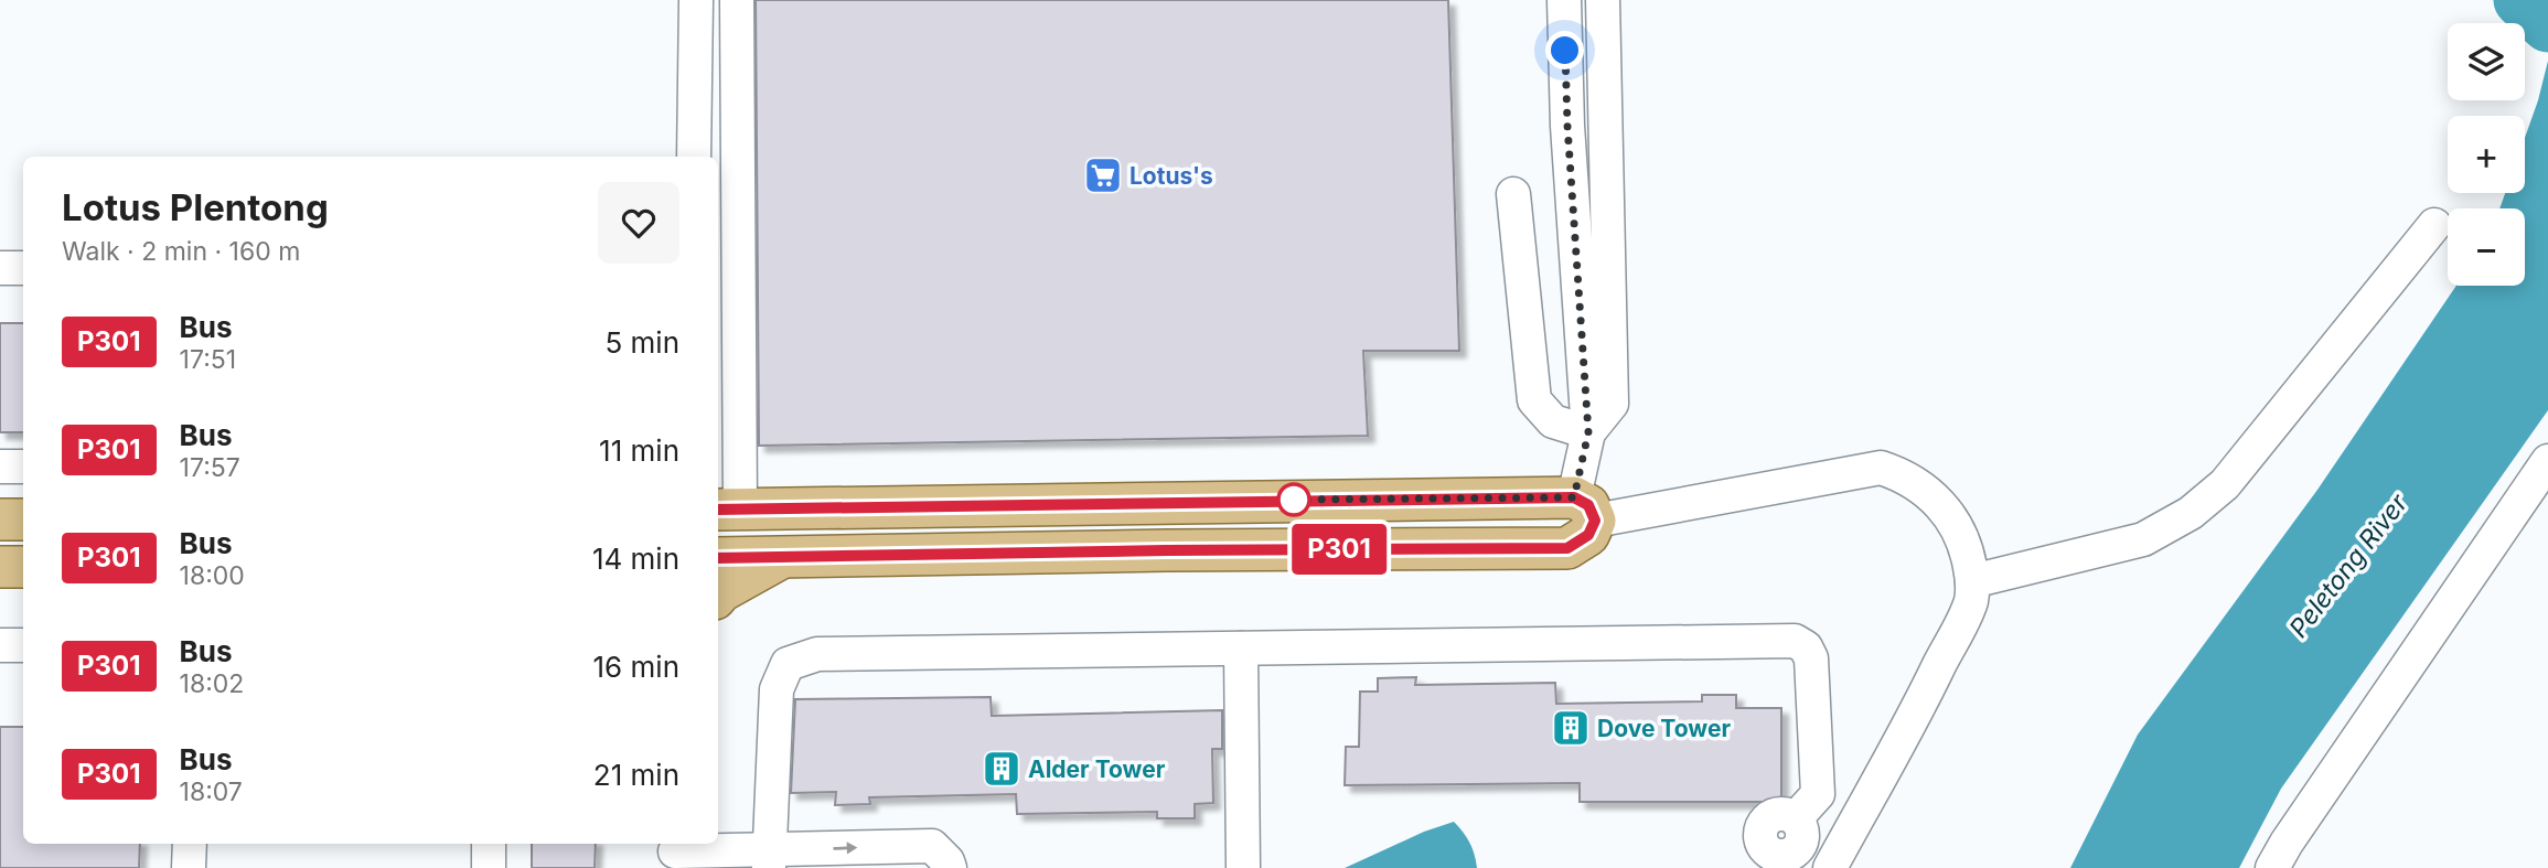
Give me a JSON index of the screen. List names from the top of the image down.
{
  "water": ["Peletong River"],
  "places": {
    "supermarket": ["Lotus's"],
    "building": ["Dove Tower", "Alder Tower"]
  },
  "lines": ["bus line P301"],
  "page": {
    "on_map": "P301",
    "map_buttons": ["+", "−"],
    "heading": ["Lotus Plentong", "Walk · 2 min · 160 m"],
    "list": [
      {
        "mark": "P301",
        "name": "Bus",
        "note": "17:51",
        "value": "5 min"
      },
      {
        "mark": "P301",
        "name": "Bus",
        "note": "17:57",
        "value": "11 min"
      },
      {
        "mark": "P301",
        "name": "Bus",
        "note": "18:00",
        "value": "14 min"
      },
      {
        "mark": "P301",
        "name": "Bus",
        "note": "18:02",
        "value": "16 min"
      },
      {
        "mark": "P301",
        "name": "Bus",
        "note": "18:07",
        "value": "21 min"
      }
    ]
  }
}
